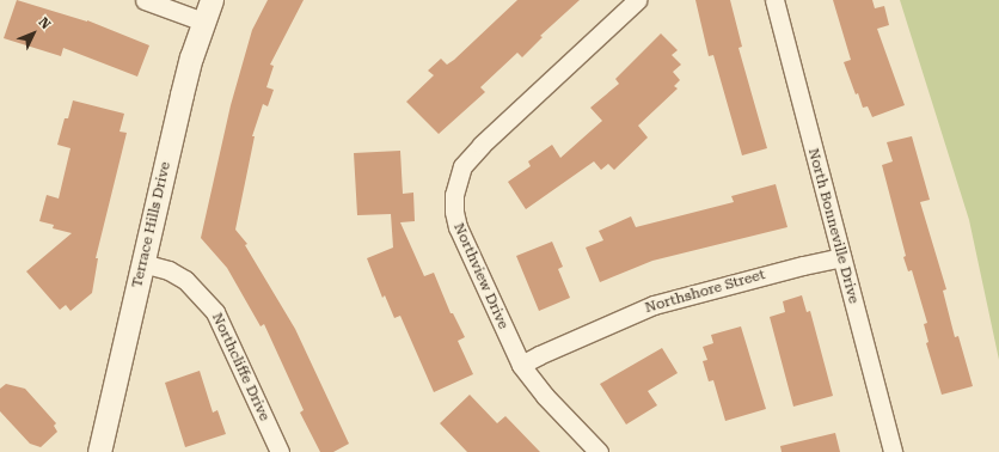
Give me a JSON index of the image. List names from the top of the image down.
{
  "streets": {
    "street": [
      "Terrace Hills Drive",
      "North Bonneville Drive",
      "Northview Drive",
      "Northshore Street",
      "Northcliffe Drive"
    ]
  },
  "crossings": [
    ["Terrace Hills Drive", "Northcliffe Drive"],
    ["North Bonneville Drive", "Northshore Street"],
    ["Northview Drive", "Northshore Street"]
  ],
  "north": "top right"
}
